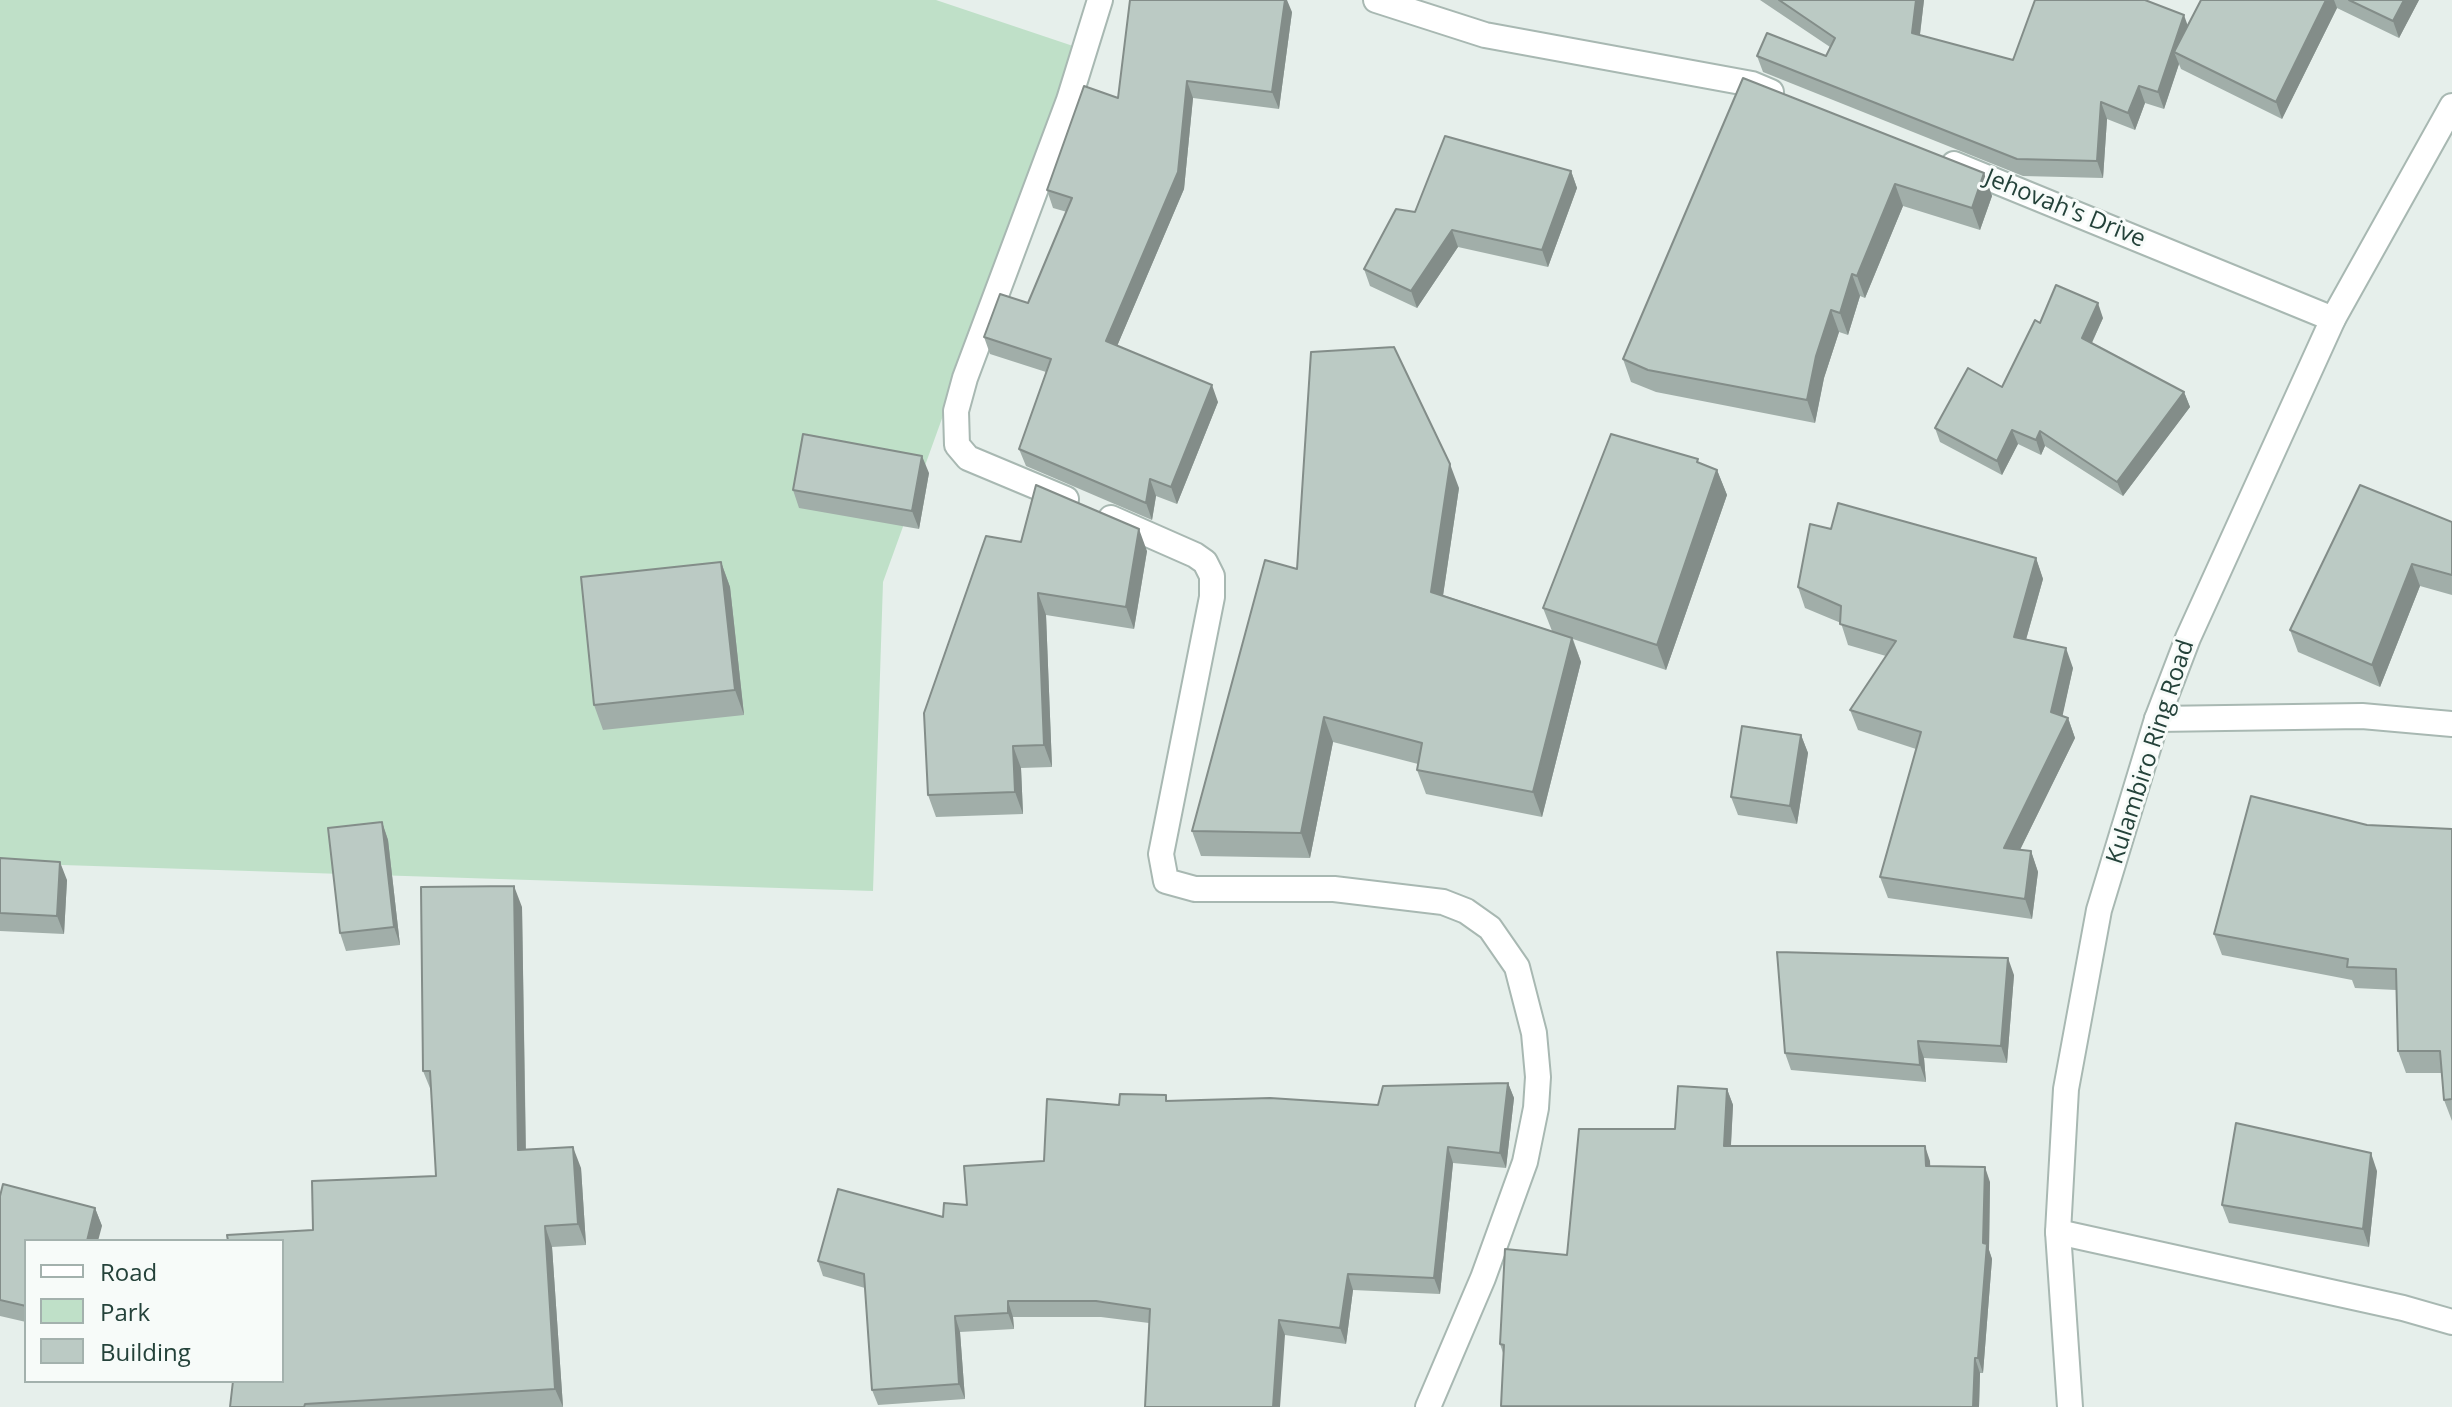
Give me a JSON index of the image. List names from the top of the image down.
{
  "streets": {
    "street": ["Jehovah's Drive", "Kulambiro Ring Road"]
  },
  "crossings": [
    ["Jehovah's Drive", "Kulambiro Ring Road"]
  ],
  "legend": ["Road", "Park", "Building"]
}
